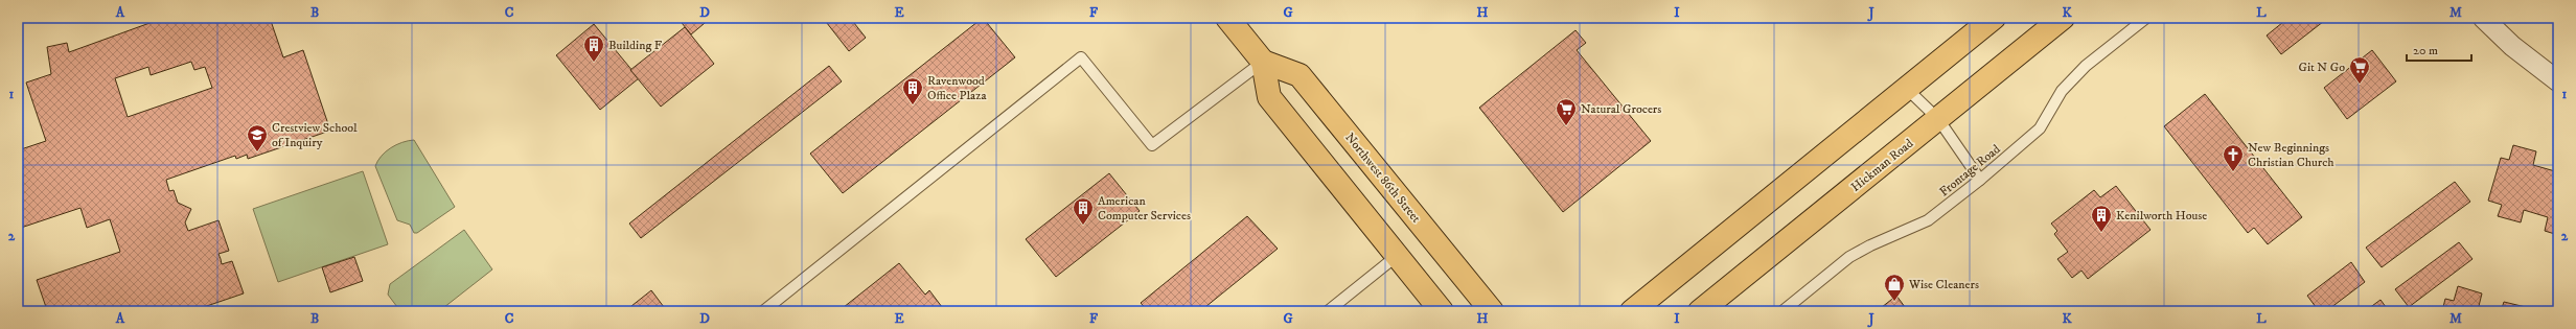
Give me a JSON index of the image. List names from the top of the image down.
{
  "streets": {
    "main road": ["Hickman Road", "Northwest 86th Street"],
    "lane": ["Frontage Road"]
  },
  "places": {
    "building": [
      "Building F",
      "Ravenwood Office Plaza",
      "American Computer Services",
      "Kenilworth House"
    ],
    "supermarket": ["Git N Go", "Natural Grocers"],
    "school or university": ["Crestview School of Inquiry"],
    "church": ["New Beginnings Christian Church"],
    "shop": ["Wise Cleaners"]
  },
  "scale_bar": "20 m",
  "grid": {
    "columns": [
      "A",
      "B",
      "C",
      "D",
      "E",
      "F",
      "G",
      "H",
      "I",
      "J",
      "K",
      "L",
      "M"
    ],
    "rows": ["1", "2"]
  }
}
